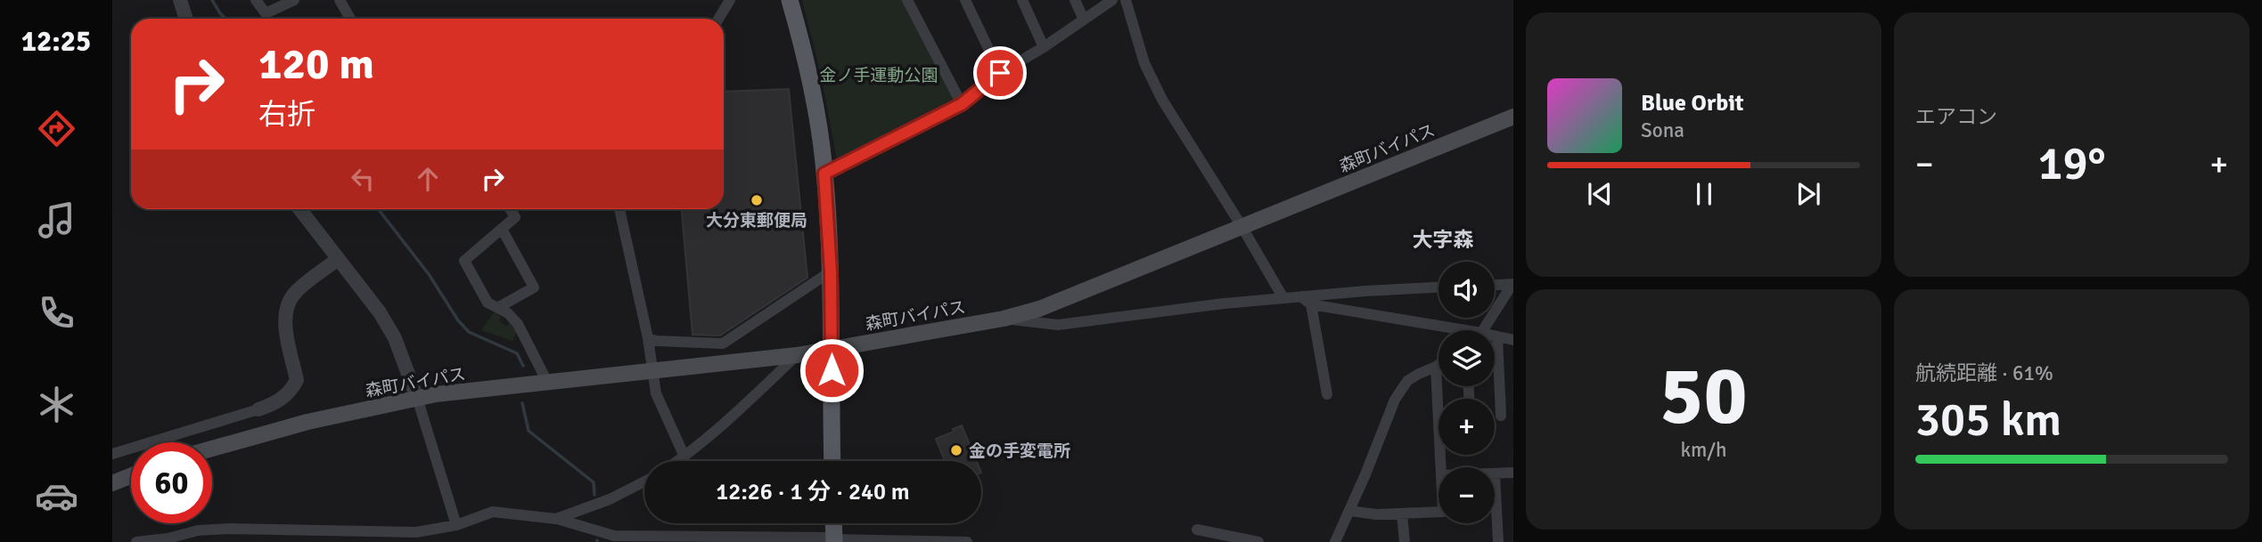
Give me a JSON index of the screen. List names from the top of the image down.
{
  "streets": {
    "main road": ["森町バイパス"]
  },
  "districts": ["大字森"],
  "parks": ["金ノ手運動公園"],
  "places": ["大分東郵便局", "金の手変電所"],
  "page": {
    "tabs": "12:25",
    "tile": [
      "エアコン",
      ["50", "km/h"],
      ["航続距離 · 61%", "305 km"]
    ],
    "turn": ["120 m", "右折"],
    "song": ["Blue Orbit", "Sona"],
    "heat": ["−", "19°", "+"],
    "map_buttons": ["+", "−"],
    "limit": "60",
    "trip": "12:26 · 1 分 · 240 m"
  }
}
